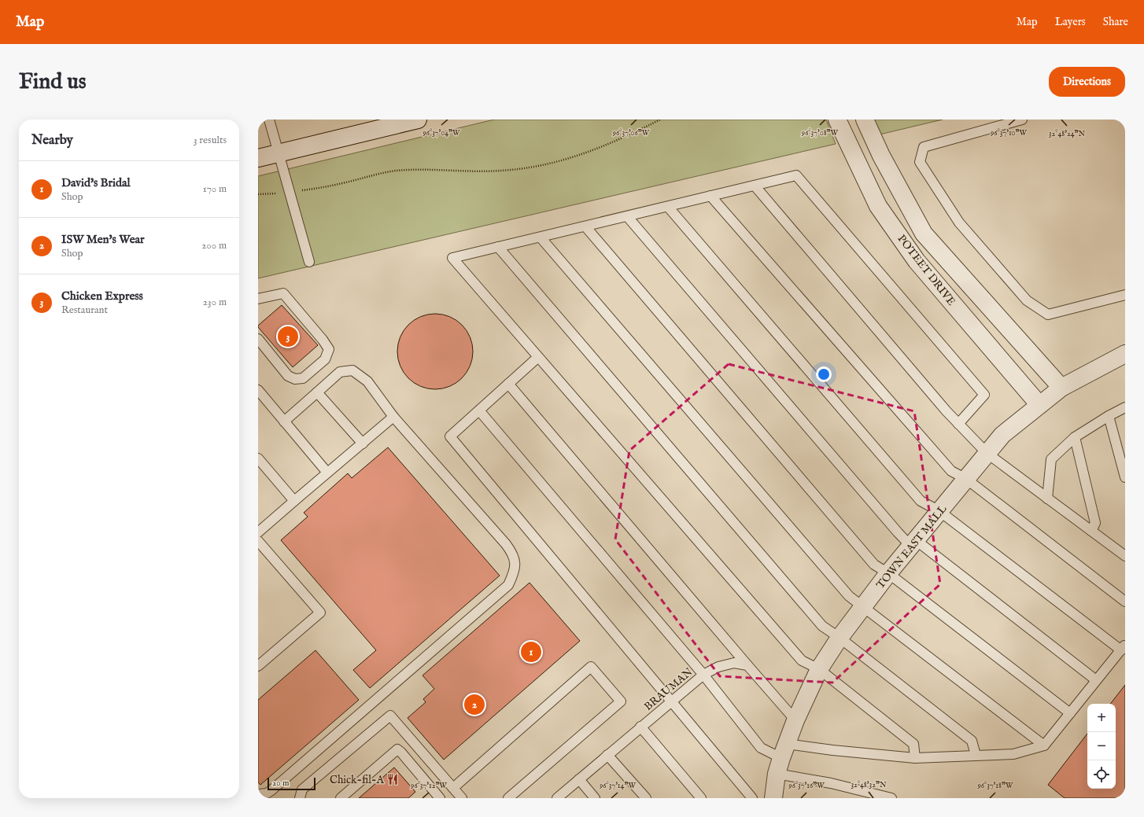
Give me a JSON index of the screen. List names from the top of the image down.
{
  "streets": {
    "street": ["POTEET DRIVE", "TOWN EAST MALL"],
    "lane": ["BRAUMAN"]
  },
  "crossings": [
    ["POTEET DRIVE", "TOWN EAST MALL"]
  ],
  "places": {
    "restaurant": ["Chick-fil-A"]
  },
  "scale_bar": "20 m",
  "page": {
    "header": "Map",
    "nav": ["Map", "Layers", "Share"],
    "buttons": "Directions",
    "title": "Find us",
    "heading": ["Nearby", "3 results"],
    "list": [
      {
        "mark": "1",
        "name": "David's Bridal",
        "note": "Shop",
        "value": "170 m"
      },
      {
        "mark": "2",
        "name": "ISW Men's Wear",
        "note": "Shop",
        "value": "200 m"
      },
      {
        "mark": "3",
        "name": "Chicken Express",
        "note": "Restaurant",
        "value": "230 m"
      }
    ],
    "pins": ["3", "1", "2"],
    "map_buttons": ["+", "−"],
    "scale": "20 m"
  },
  "coordinates": [
    "96°37'04\"W",
    "96°37'06\"W",
    "96°37'08\"W",
    "96°37'10\"W",
    "32°48'24\"N",
    "32°48'32\"N",
    "96°37'12\"W",
    "96°37'14\"W",
    "96°37'16\"W",
    "96°37'18\"W"
  ]
}
